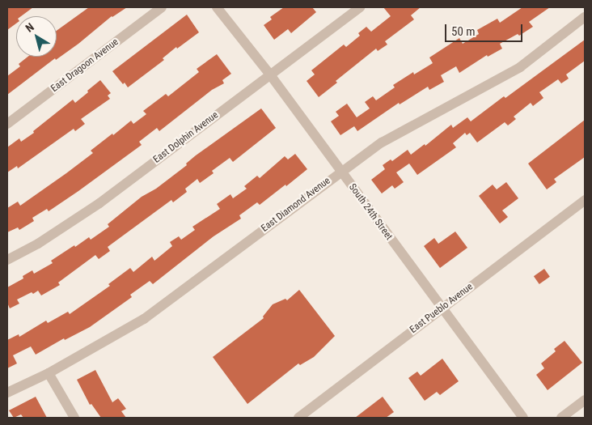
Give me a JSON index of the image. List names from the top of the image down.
{
  "streets": {
    "street": [
      "East Dragoon Avenue",
      "East Dolphin Avenue",
      "East Diamond Avenue",
      "South 24th Street",
      "East Pueblo Avenue"
    ]
  },
  "crossings": [
    ["East Dolphin Avenue", "South 24th Street"],
    ["East Diamond Avenue", "South 24th Street"],
    ["South 24th Street", "East Pueblo Avenue"]
  ],
  "scale_bar": "50 m",
  "north": "top left"
}
